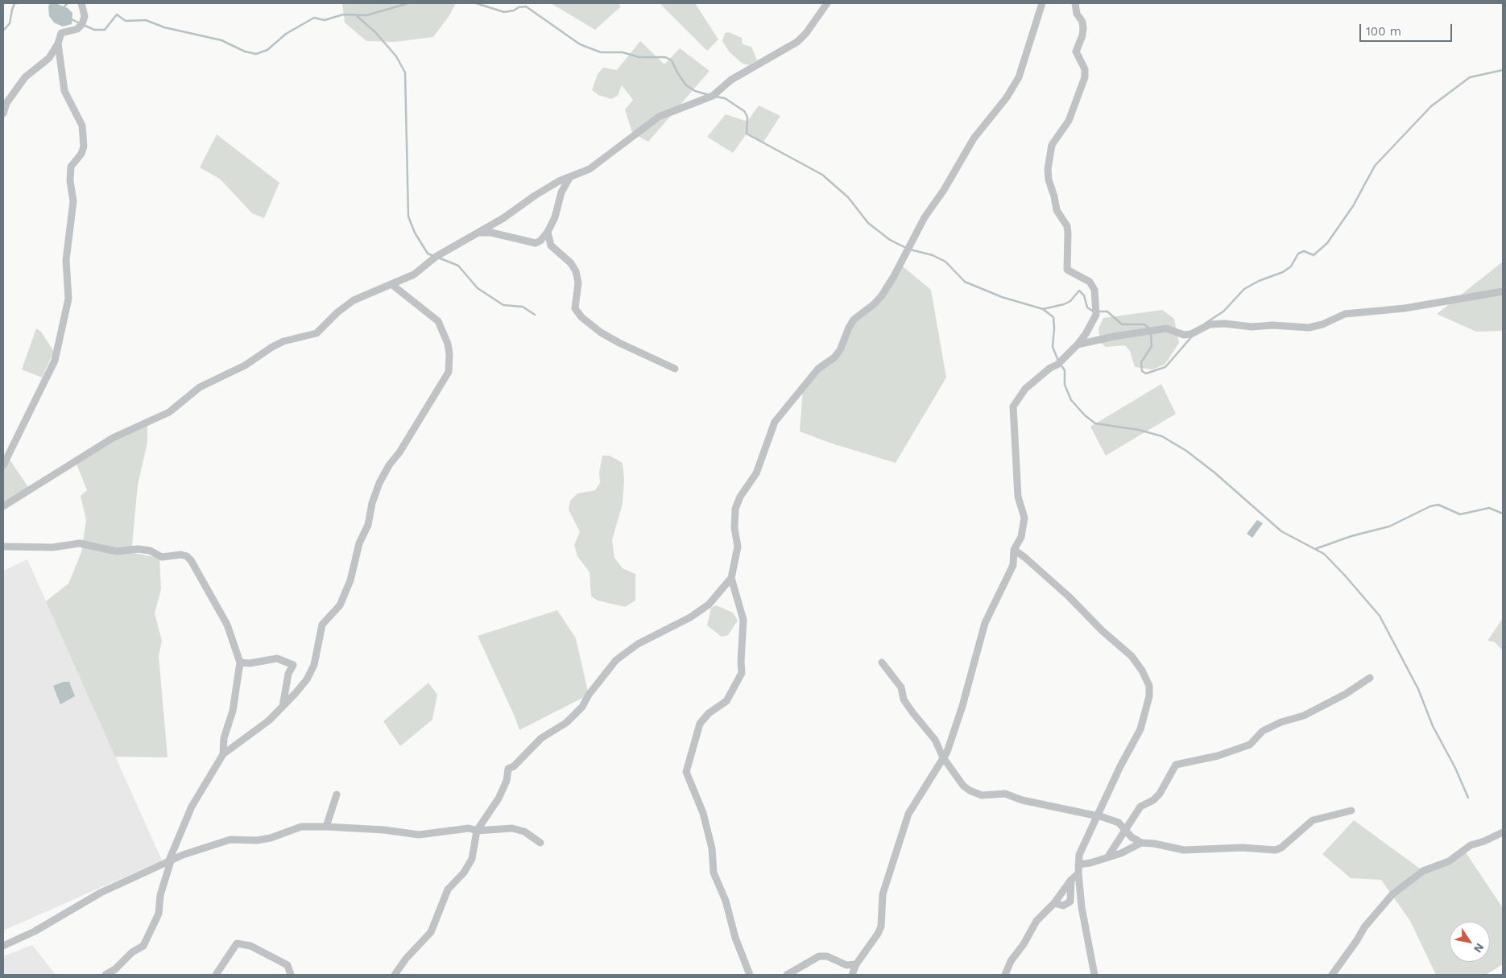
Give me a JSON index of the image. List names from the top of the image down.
{
  "scale_bar": "100 m",
  "north": "bottom right"
}
